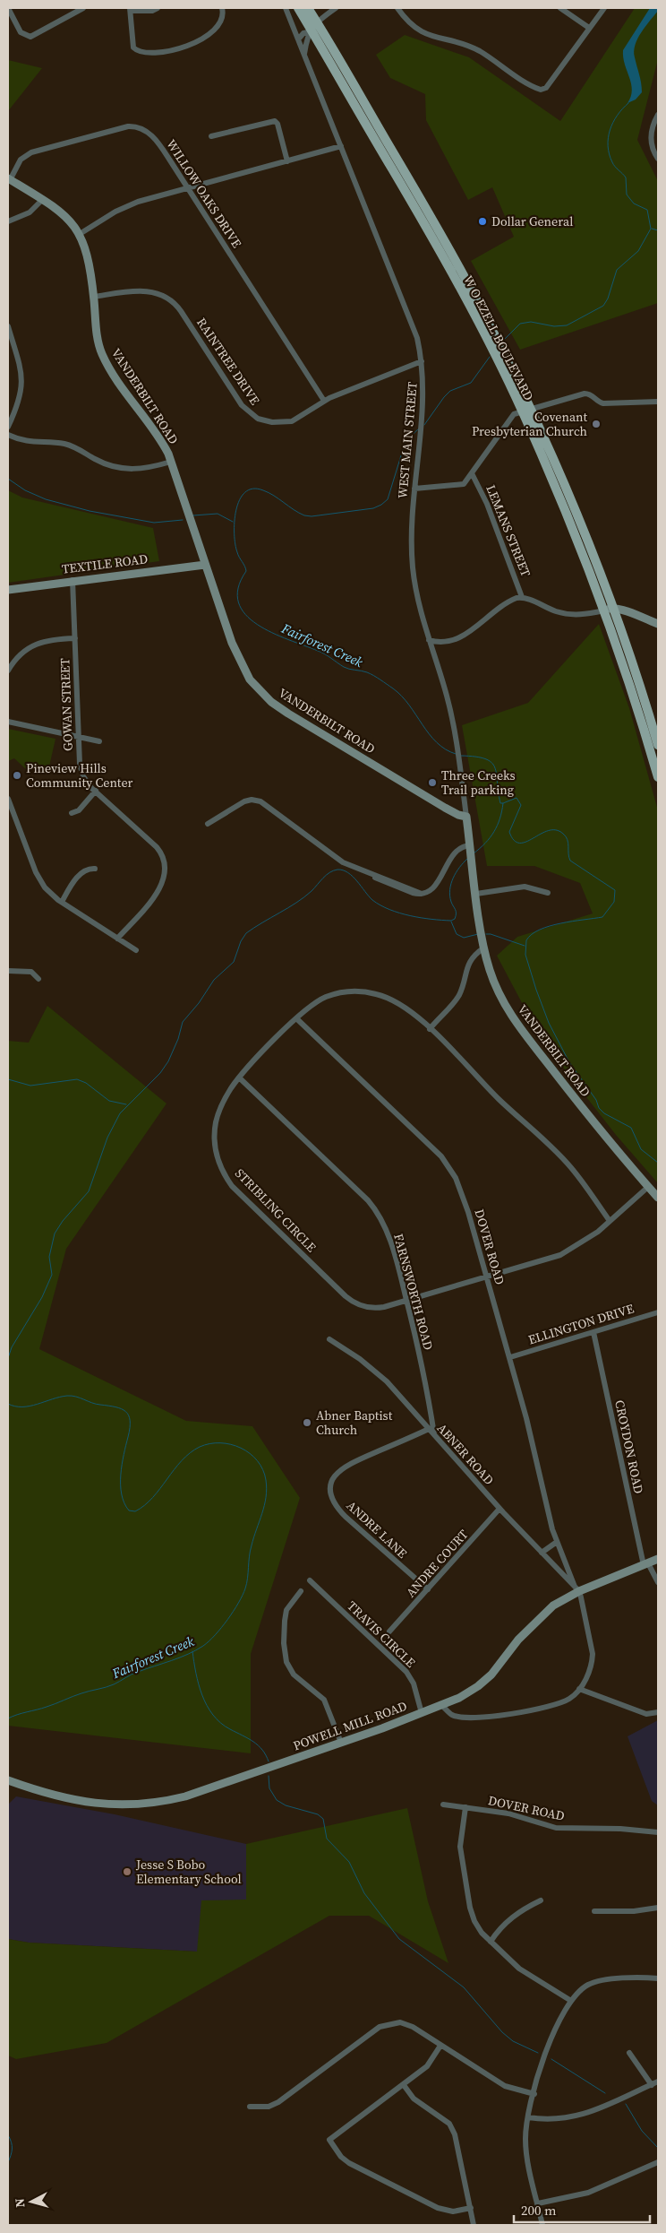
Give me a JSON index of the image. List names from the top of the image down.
{
  "streets": {
    "main road": ["W O EZELL BOULEVARD"],
    "street": [
      "WILLOW OAKS DRIVE",
      "RAINTREE DRIVE",
      "VANDERBILT ROAD",
      "WEST MAIN STREET",
      "LEMANS STREET",
      "TEXTILE ROAD",
      "GOWAN STREET",
      "STRIBLING CIRCLE",
      "DOVER ROAD",
      "FARNSWORTH ROAD",
      "ELLINGTON DRIVE",
      "CROYDON ROAD",
      "ABNER ROAD",
      "ANDRE LANE",
      "ANDRE COURT",
      "TRAVIS CIRCLE",
      "POWELL MILL ROAD"
    ]
  },
  "crossings": [
    ["WILLOW OAKS DRIVE", "RAINTREE DRIVE"],
    ["WILLOW OAKS DRIVE", "VANDERBILT ROAD"],
    ["W O EZELL BOULEVARD", "WEST MAIN STREET"],
    ["RAINTREE DRIVE", "VANDERBILT ROAD"],
    ["RAINTREE DRIVE", "WEST MAIN STREET"],
    ["VANDERBILT ROAD", "WEST MAIN STREET"],
    ["VANDERBILT ROAD", "TEXTILE ROAD"],
    ["VANDERBILT ROAD", "STRIBLING CIRCLE"],
    ["TEXTILE ROAD", "GOWAN STREET"],
    ["STRIBLING CIRCLE", "DOVER ROAD"],
    ["STRIBLING CIRCLE", "FARNSWORTH ROAD"],
    ["DOVER ROAD", "ELLINGTON DRIVE"],
    ["DOVER ROAD", "ABNER ROAD"],
    ["DOVER ROAD", "POWELL MILL ROAD"],
    ["FARNSWORTH ROAD", "ABNER ROAD"],
    ["ELLINGTON DRIVE", "CROYDON ROAD"],
    ["CROYDON ROAD", "POWELL MILL ROAD"],
    ["ABNER ROAD", "ANDRE LANE"],
    ["ABNER ROAD", "ANDRE COURT"],
    ["ABNER ROAD", "POWELL MILL ROAD"],
    ["ANDRE LANE", "ANDRE COURT"],
    ["TRAVIS CIRCLE", "POWELL MILL ROAD"]
  ],
  "water": ["Fairforest Creek"],
  "places": [
    "Dollar General",
    "Covenant Presbyterian Church",
    "Pineview Hills Community Center",
    "Three Creeks Trail parking",
    "Abner Baptist Church",
    "Jesse S Bobo Elementary School"
  ],
  "scale_bar": "200 m",
  "north": "left"
}
